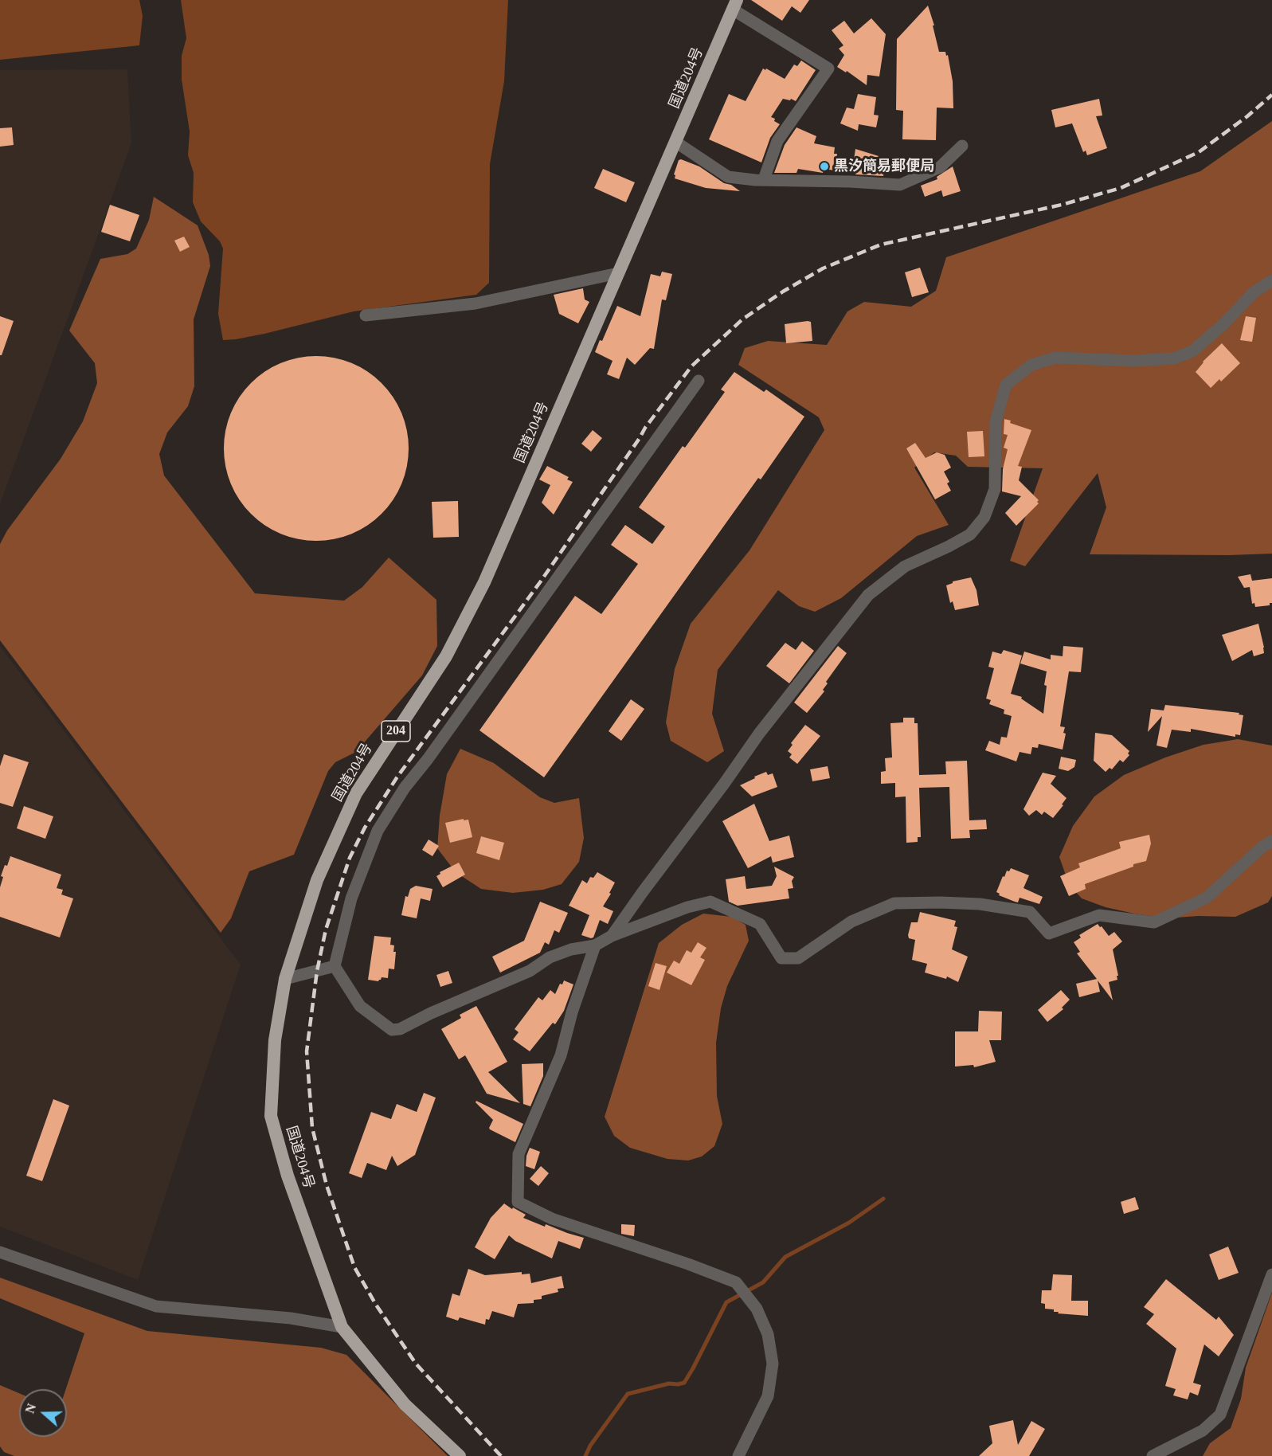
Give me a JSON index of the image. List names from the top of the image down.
{
  "streets": {
    "highway": ["国道204号", "204"]
  },
  "places": ["黒汐簡易郵便局"],
  "north": "left"
}
